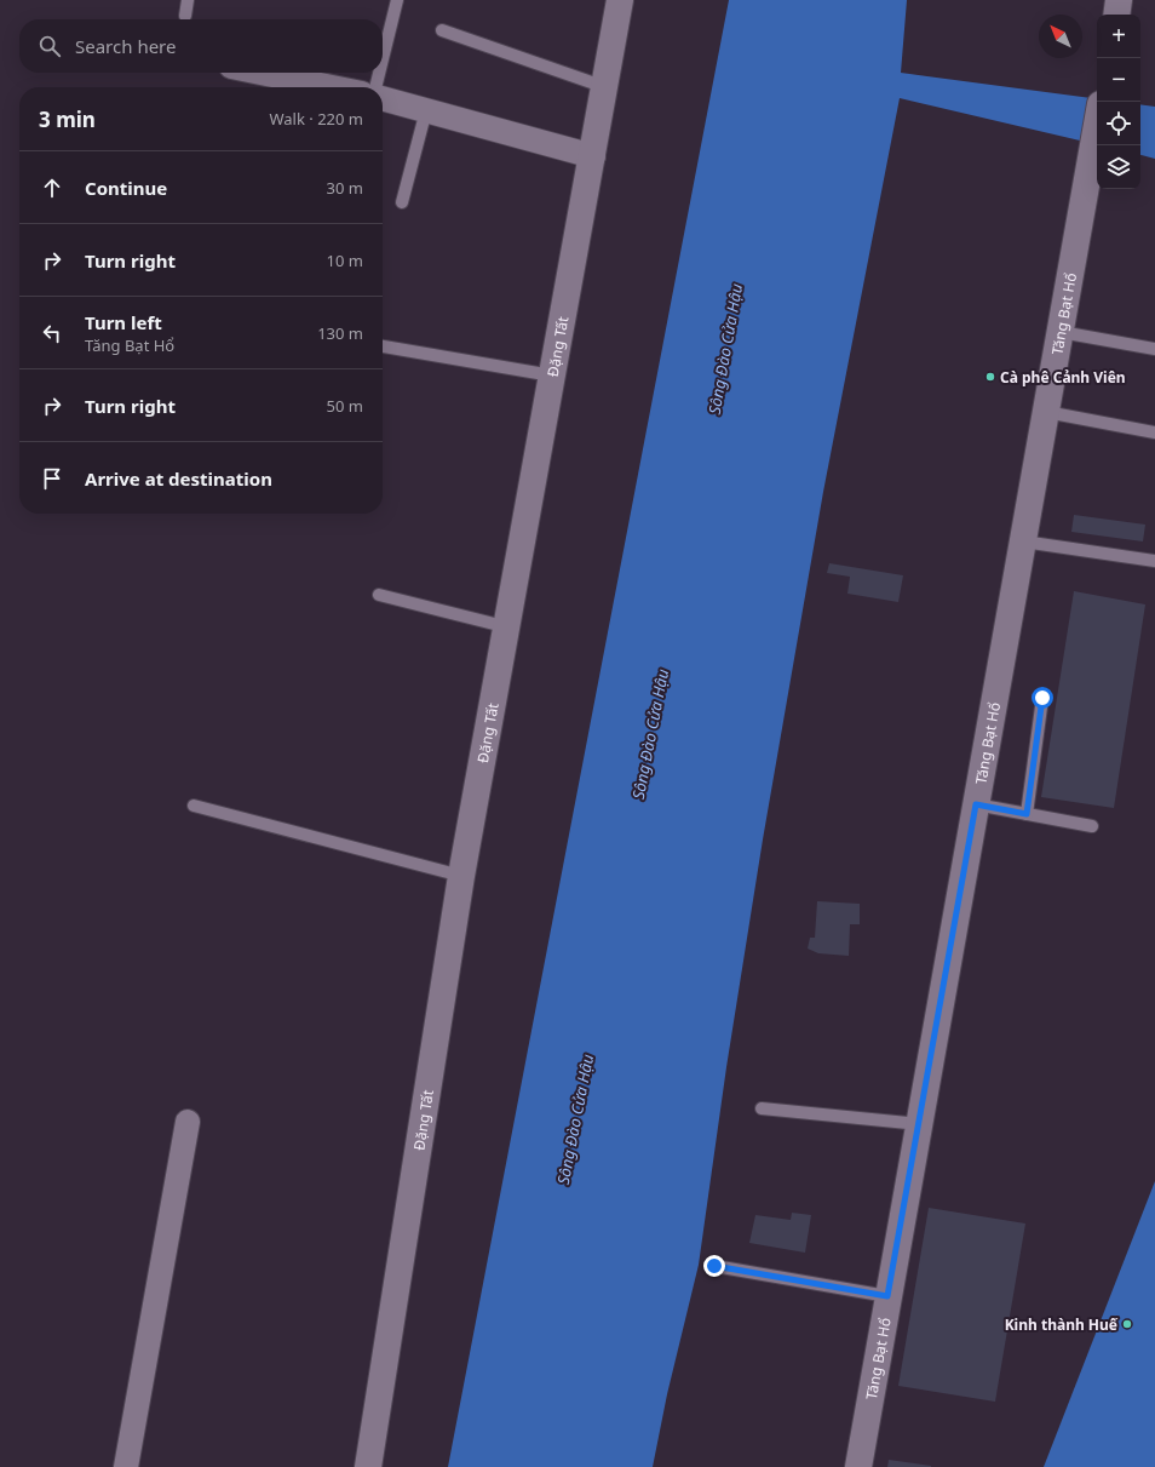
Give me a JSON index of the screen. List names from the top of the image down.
{
  "streets": {
    "street": ["Tăng Bạt Hổ", "Đặng Tất"]
  },
  "water": ["Sông Đào Cửa Hậu"],
  "places": ["Cà phê Cảnh Viên", "Kinh thành Huế"],
  "north": "top left",
  "page": {
    "map_buttons": ["+", "−"],
    "search": "Search here",
    "heading": ["3 min", "Walk · 220 m"],
    "list": [
      ["Continue", "30 m"],
      ["Turn right", "10 m"],
      ["Turn left", "Tăng Bạt Hổ", "130 m"],
      ["Turn right", "50 m"],
      "Arrive at destination"
    ]
  }
}
